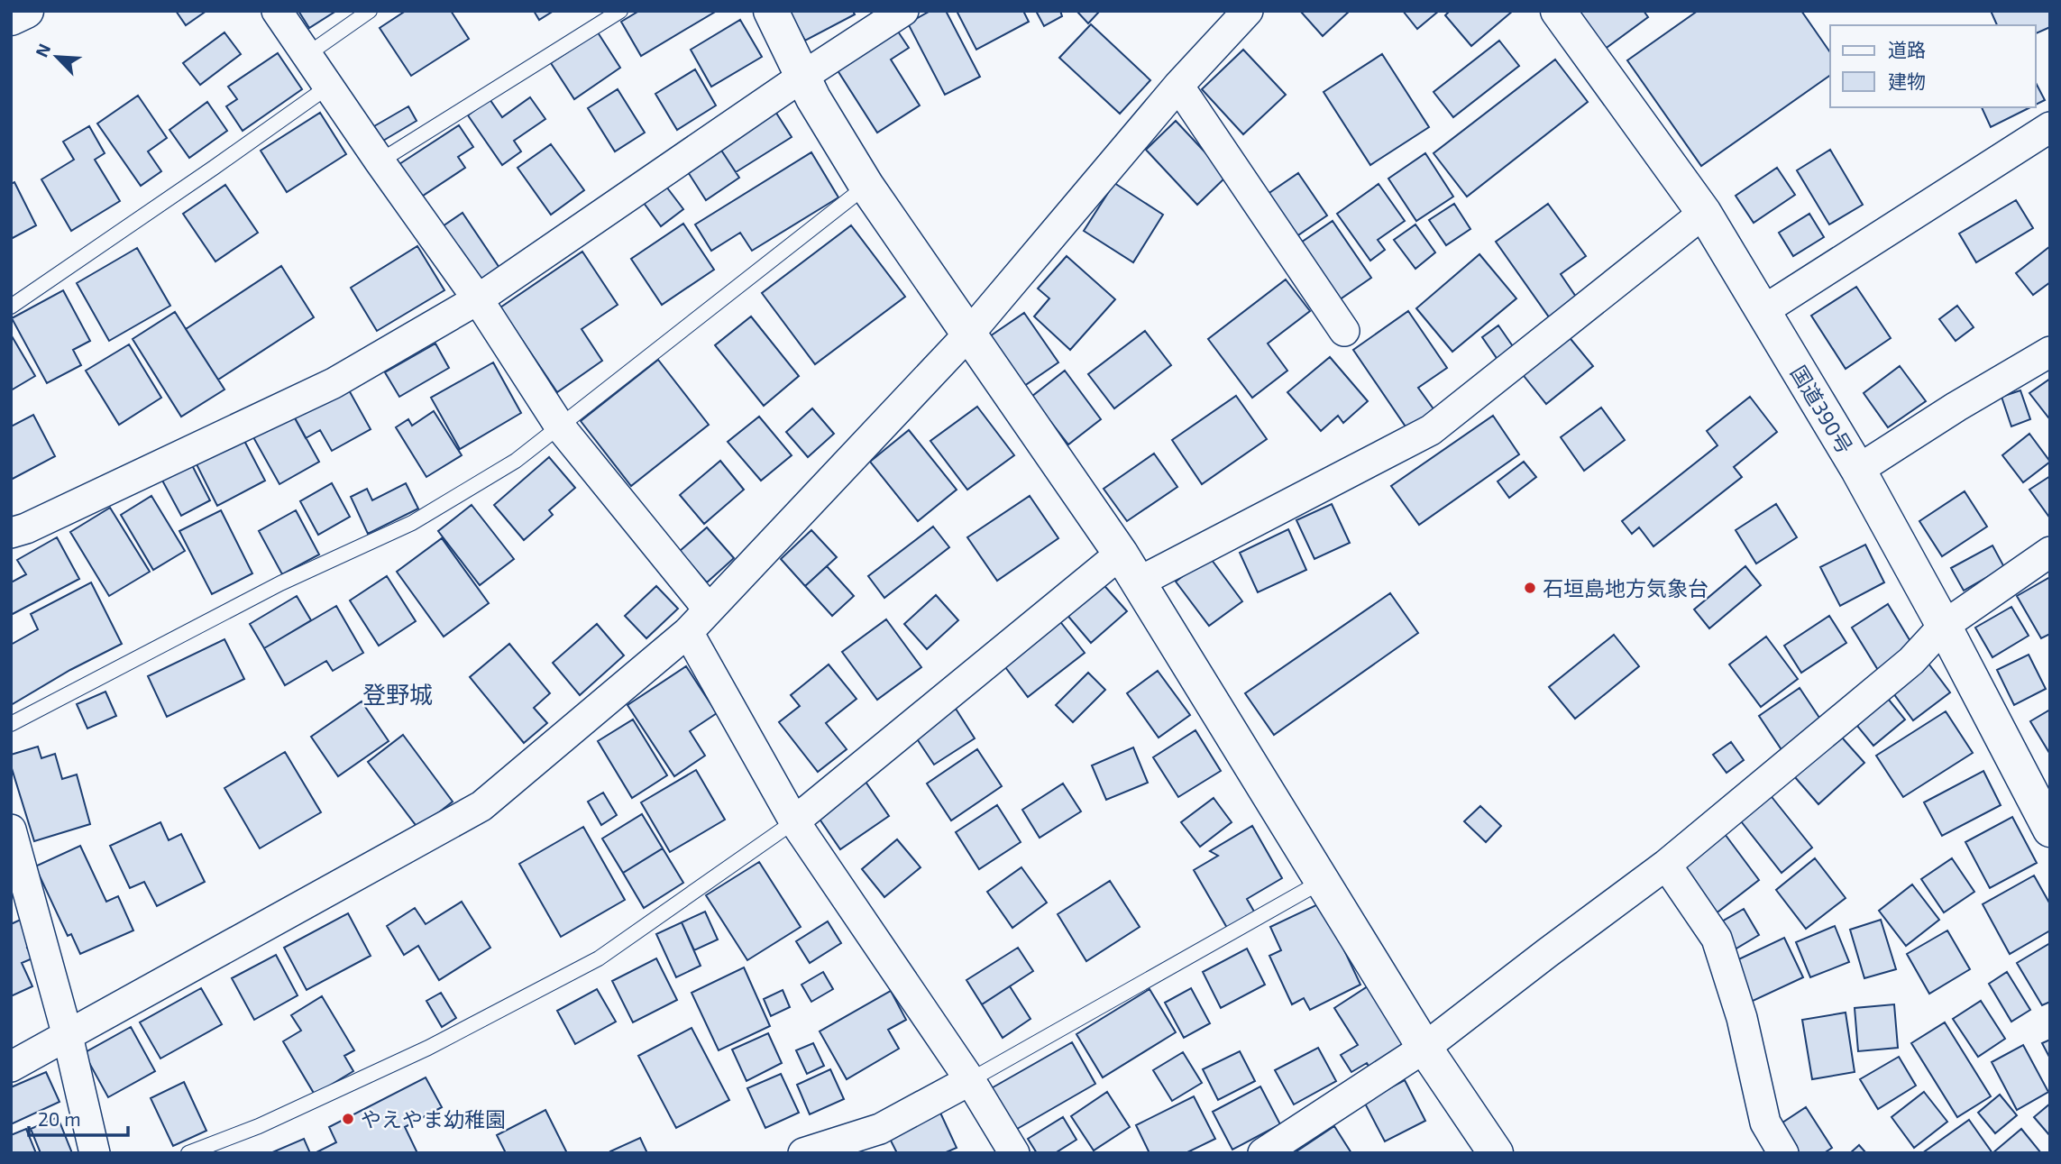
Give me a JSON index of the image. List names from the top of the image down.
{
  "streets": {
    "main road": ["国道390号"]
  },
  "districts": ["登野城"],
  "places": ["石垣島地方気象台", "やえやま幼稚園"],
  "legend": ["道路", "建物"],
  "scale_bar": "20 m",
  "north": "top left"
}
